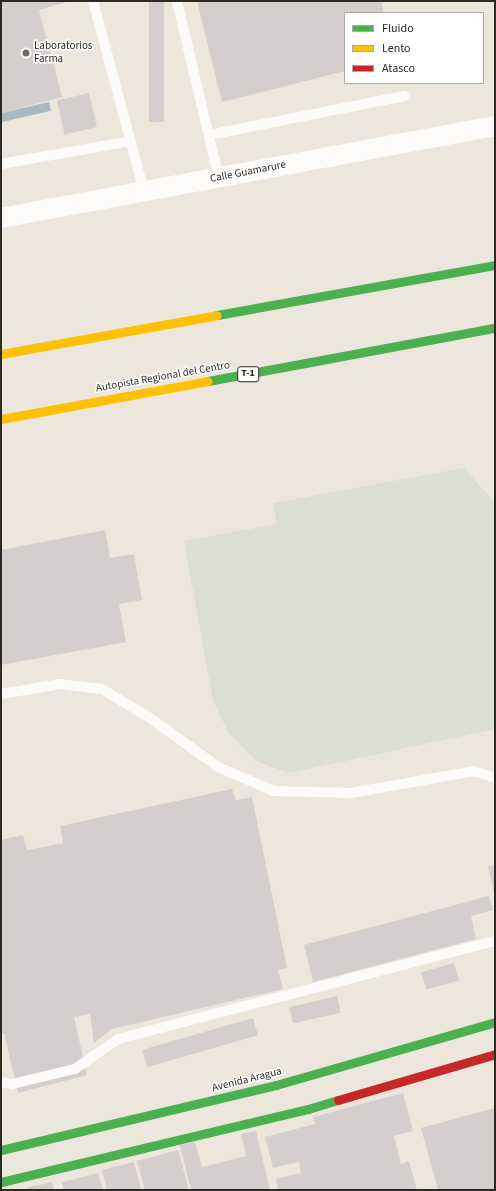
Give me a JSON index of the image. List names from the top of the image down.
{
  "streets": {
    "main road": ["T-1", "Autopista Regional del Centro", "Avenida Aragua"],
    "street": ["Calle Guamarure"]
  },
  "places": ["Laboratorios Farma"],
  "legend": ["Fluido", "Lento", "Atasco"]
}
